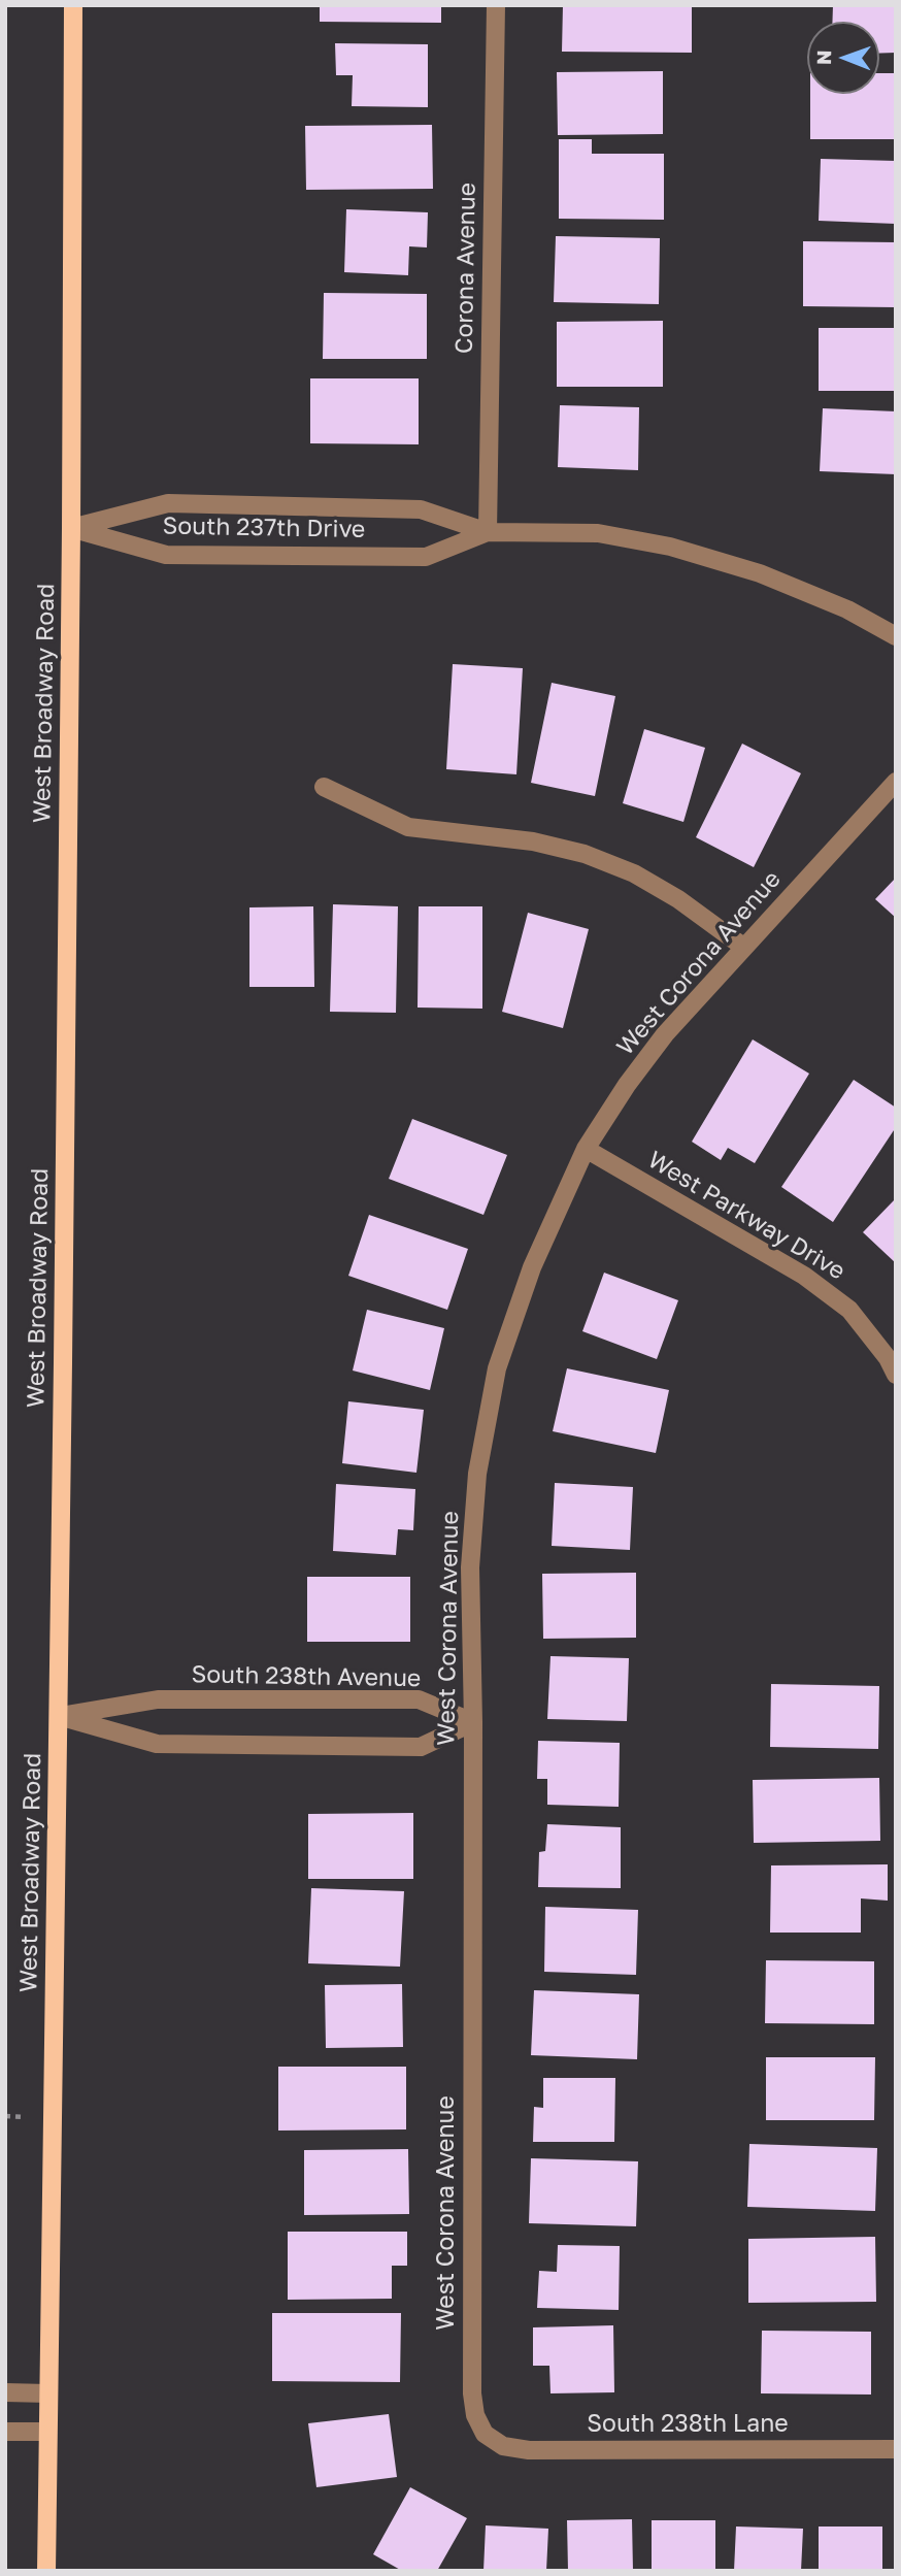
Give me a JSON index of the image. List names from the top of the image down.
{
  "streets": {
    "main road": ["West Broadway Road"],
    "street": [
      "Corona Avenue",
      "South 237th Drive",
      "West Corona Avenue",
      "West Parkway Drive",
      "South 238th Avenue",
      "South 238th Lane"
    ]
  },
  "crossings": [
    ["Corona Avenue", "South 237th Drive"],
    ["South 237th Drive", "West Broadway Road"],
    ["West Broadway Road", "South 238th Avenue"],
    ["West Corona Avenue", "West Parkway Drive"],
    ["West Corona Avenue", "South 238th Avenue"],
    ["West Corona Avenue", "South 238th Lane"]
  ],
  "north": "left"
}
